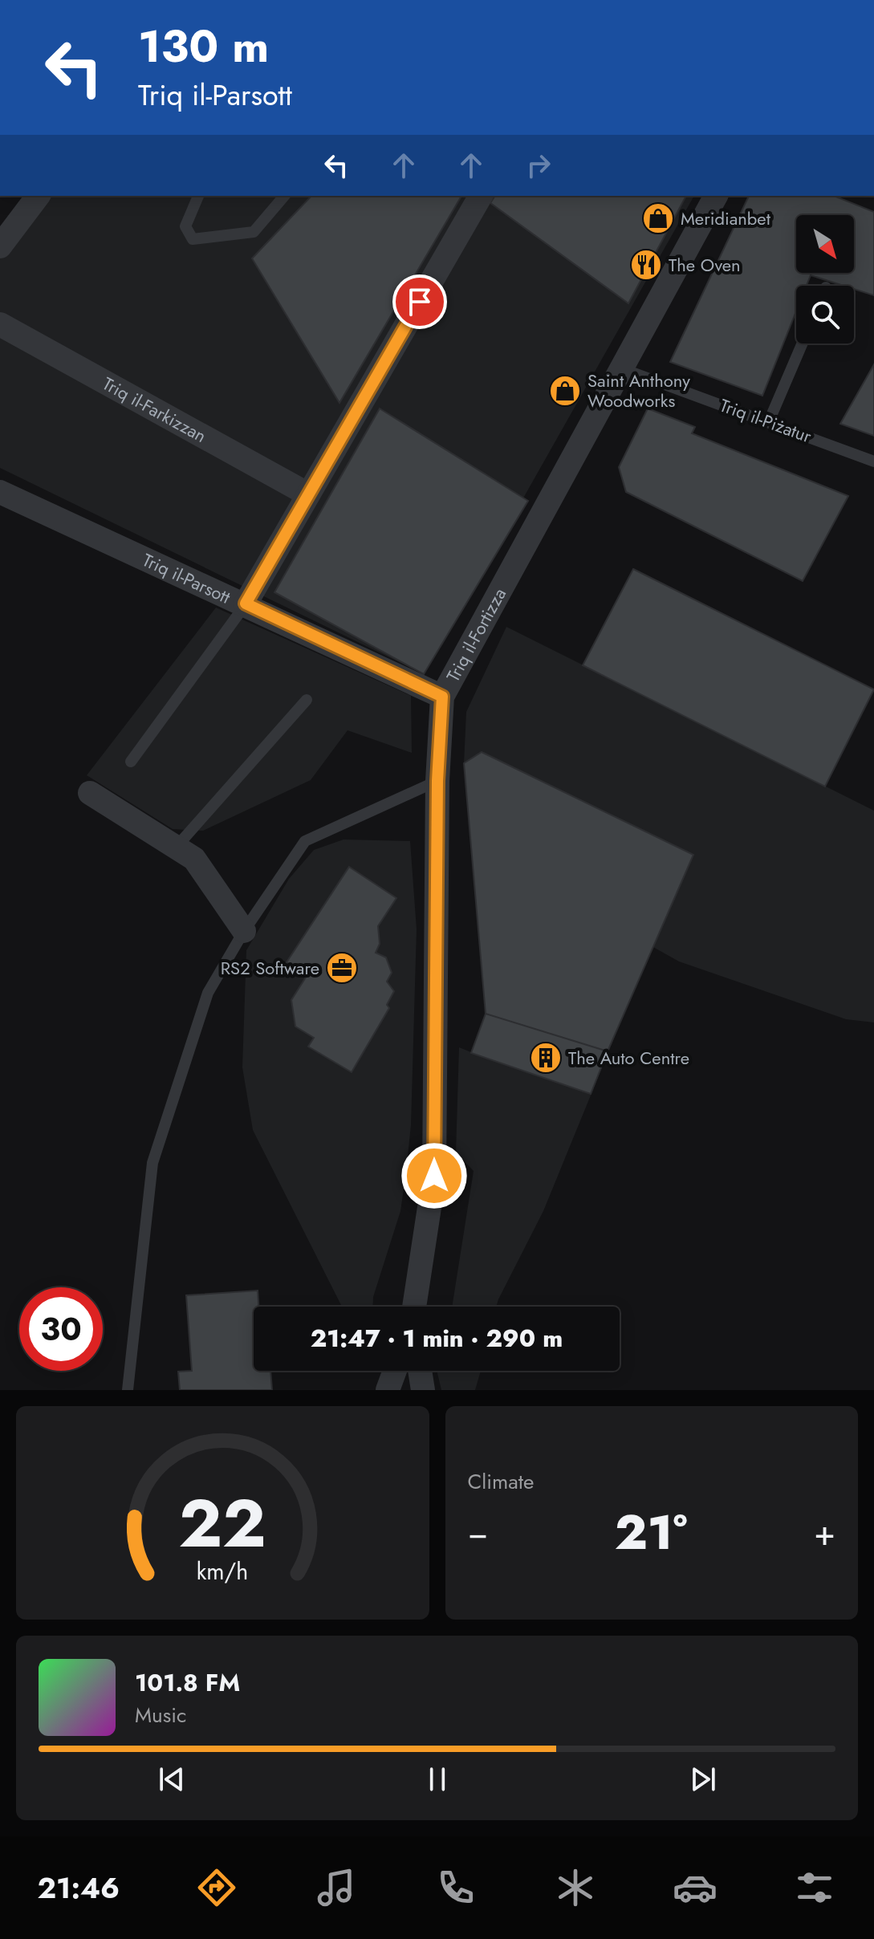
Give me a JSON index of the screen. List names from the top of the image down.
{
  "streets": {
    "street": ["Triq il-Farkizzan", "Triq il-Parsott", "Triq il-Fortizza"],
    "lane": ["Triq il-Piżatur"]
  },
  "crossings": [
    ["Triq il-Piżatur", "Triq il-Fortizza"],
    ["Triq il-Parsott", "Triq il-Fortizza"]
  ],
  "places": {
    "shop": ["Meridianbet", "Saint Anthony Woodworks"],
    "restaurant": ["The Oven"],
    "office": ["RS2 Software"],
    "building": ["The Auto Centre"]
  },
  "north": "bottom right",
  "page": {
    "turn": ["130 m", "Triq il-Parsott"],
    "limit": "30",
    "trip": "21:47 · 1 min · 290 m",
    "tile": "Climate",
    "heat": ["−", "21°", "+"],
    "song": ["101.8 FM", "Music"],
    "tabs": "21:46",
    "gauge": ["22", "km/h"]
  }
}
